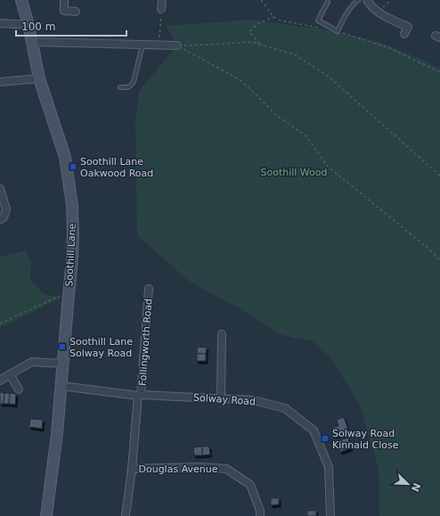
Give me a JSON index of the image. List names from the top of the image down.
{
  "streets": {
    "main road": ["Soothill Lane"],
    "street": ["Follingworth Road", "Solway Road", "Douglas Avenue"]
  },
  "crossings": [
    ["Soothill Lane", "Solway Road"],
    ["Follingworth Road", "Solway Road"],
    ["Follingworth Road", "Douglas Avenue"]
  ],
  "parks": ["Soothill Wood"],
  "places": {
    "transit": ["Soothill Lane Oakwood Road", "Soothill Lane Solway Road", "Solway Road Kinnaid Close"]
  },
  "scale_bar": "100 m",
  "north": "bottom right"
}
